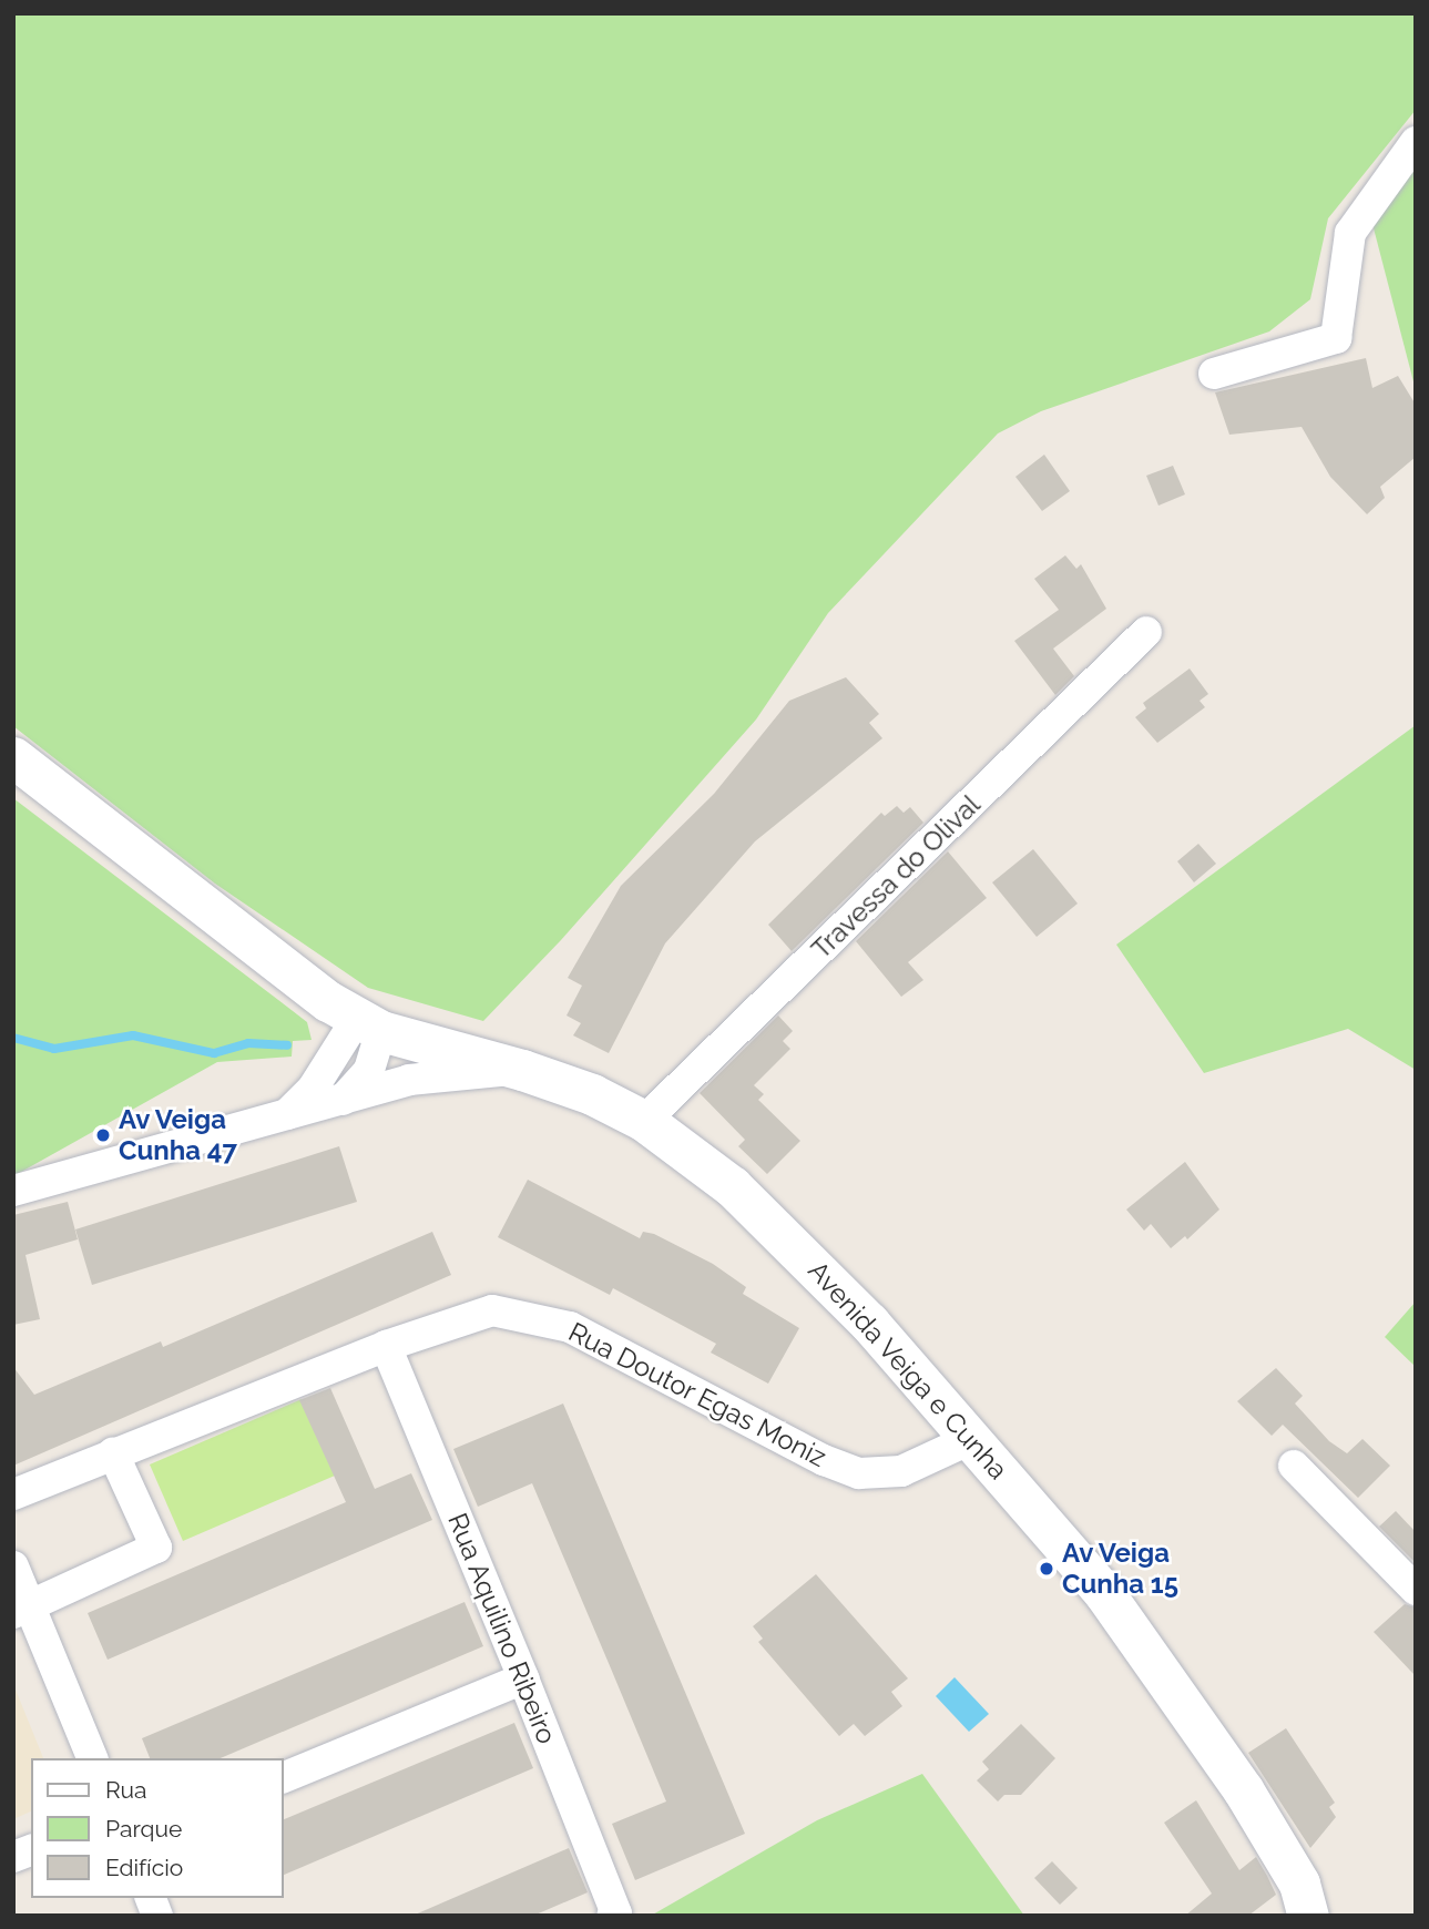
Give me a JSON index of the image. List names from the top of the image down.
{
  "streets": {
    "street": [
      "Travessa do Olival",
      "Avenida Veiga e Cunha",
      "Rua Doutor Egas Moniz",
      "Rua Aquilino Ribeiro"
    ]
  },
  "crossings": [
    ["Travessa do Olival", "Avenida Veiga e Cunha"],
    ["Avenida Veiga e Cunha", "Rua Doutor Egas Moniz"],
    ["Rua Doutor Egas Moniz", "Rua Aquilino Ribeiro"]
  ],
  "places": ["Av Veiga Cunha 47", "Av Veiga Cunha 15"],
  "legend": ["Rua", "Parque", "Edifício"]
}
